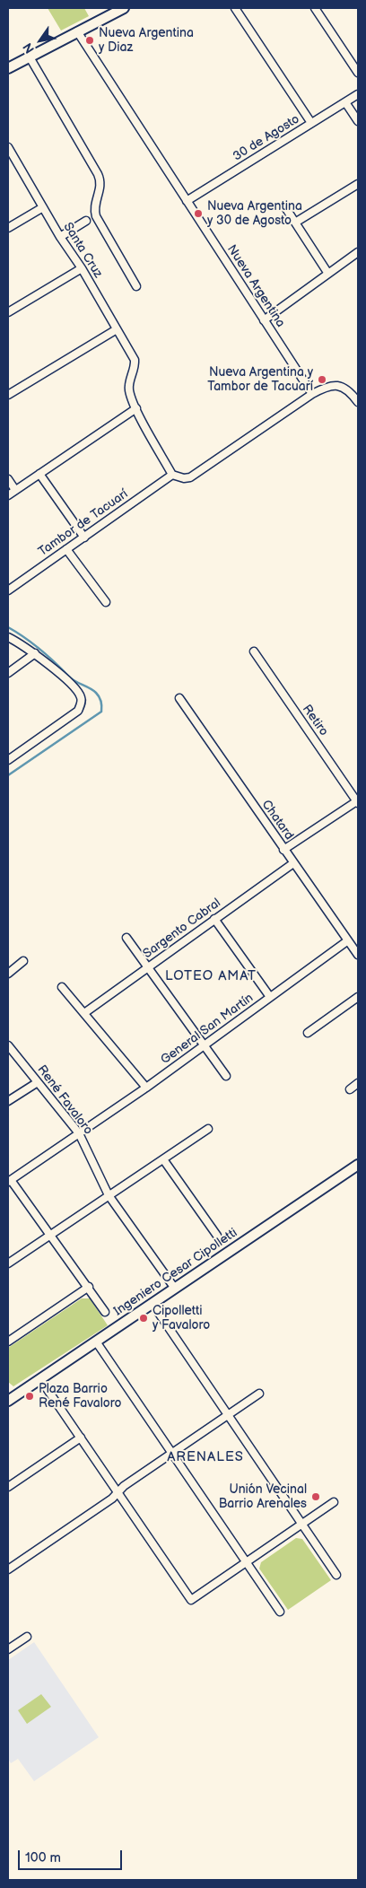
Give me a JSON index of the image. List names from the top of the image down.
{
  "streets": {
    "street": [
      "30 de Agosto",
      "Santa Cruz",
      "Nueva Argentina",
      "Tambor de Tacuarí",
      "Retiro",
      "Chatard",
      "Sargento Cabral",
      "General San Martín",
      "René Favaloro",
      "Ingeniero Cesar Cipolletti"
    ]
  },
  "crossings": [
    ["30 de Agosto", "Nueva Argentina"],
    ["Chatard", "Sargento Cabral"],
    ["Chatard", "General San Martín"],
    ["General San Martín", "René Favaloro"],
    ["René Favaloro", "Ingeniero Cesar Cipolletti"]
  ],
  "districts": ["LOTEO AMAT", "ARENALES"],
  "places": [
    "Nueva Argentina y Diaz",
    "Nueva Argentina y 30 de Agosto",
    "Nueva Argentina y Tambor de Tacuarí",
    "Cipolletti y Favaloro",
    "Plaza Barrio René Favaloro",
    "Unión Vecinal Barrio Arenales"
  ],
  "scale_bar": "100 m",
  "north": "bottom left"
}
